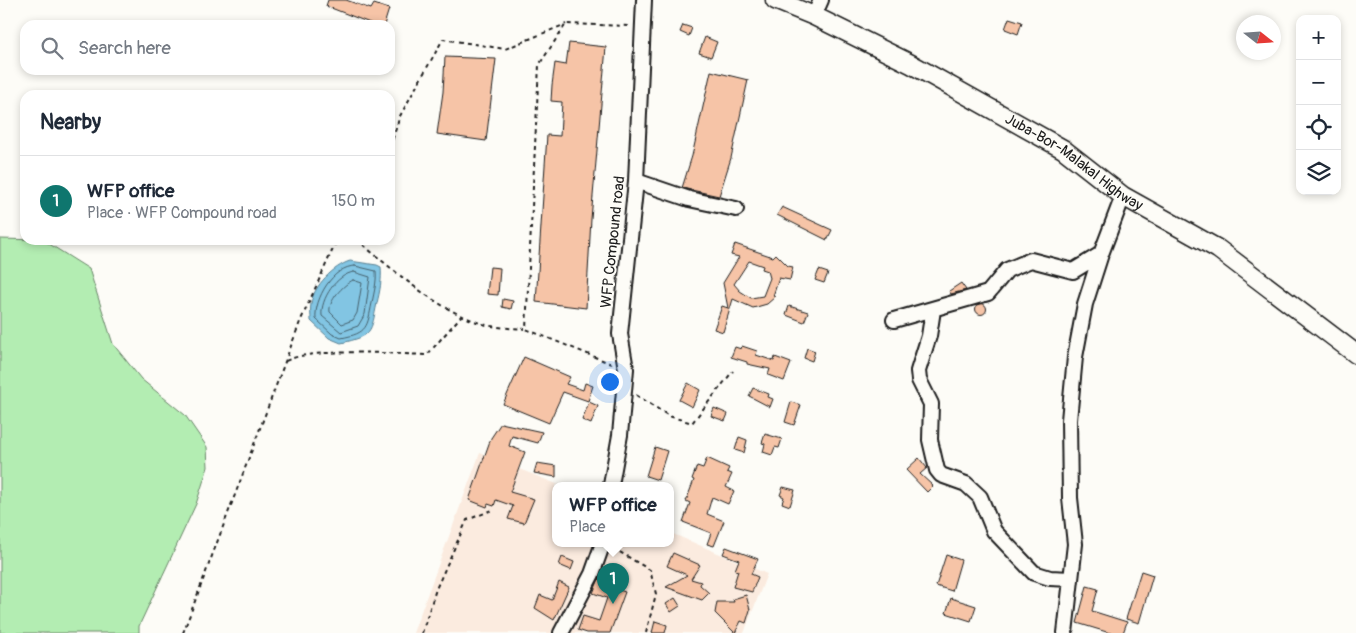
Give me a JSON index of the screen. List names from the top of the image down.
{
  "streets": {
    "main road": ["Juba-Bor-Malakal Highway"],
    "street": ["WFP Compound road"]
  },
  "north": "right",
  "page": {
    "map_buttons": ["+", "−"],
    "search": "Search here",
    "heading": "Nearby",
    "list": [
      {
        "mark": "1",
        "name": "WFP office",
        "note": "Place · WFP Compound road",
        "value": "150 m"
      }
    ],
    "popup": ["WFP office", "Place"],
    "pins": "1"
  }
}
